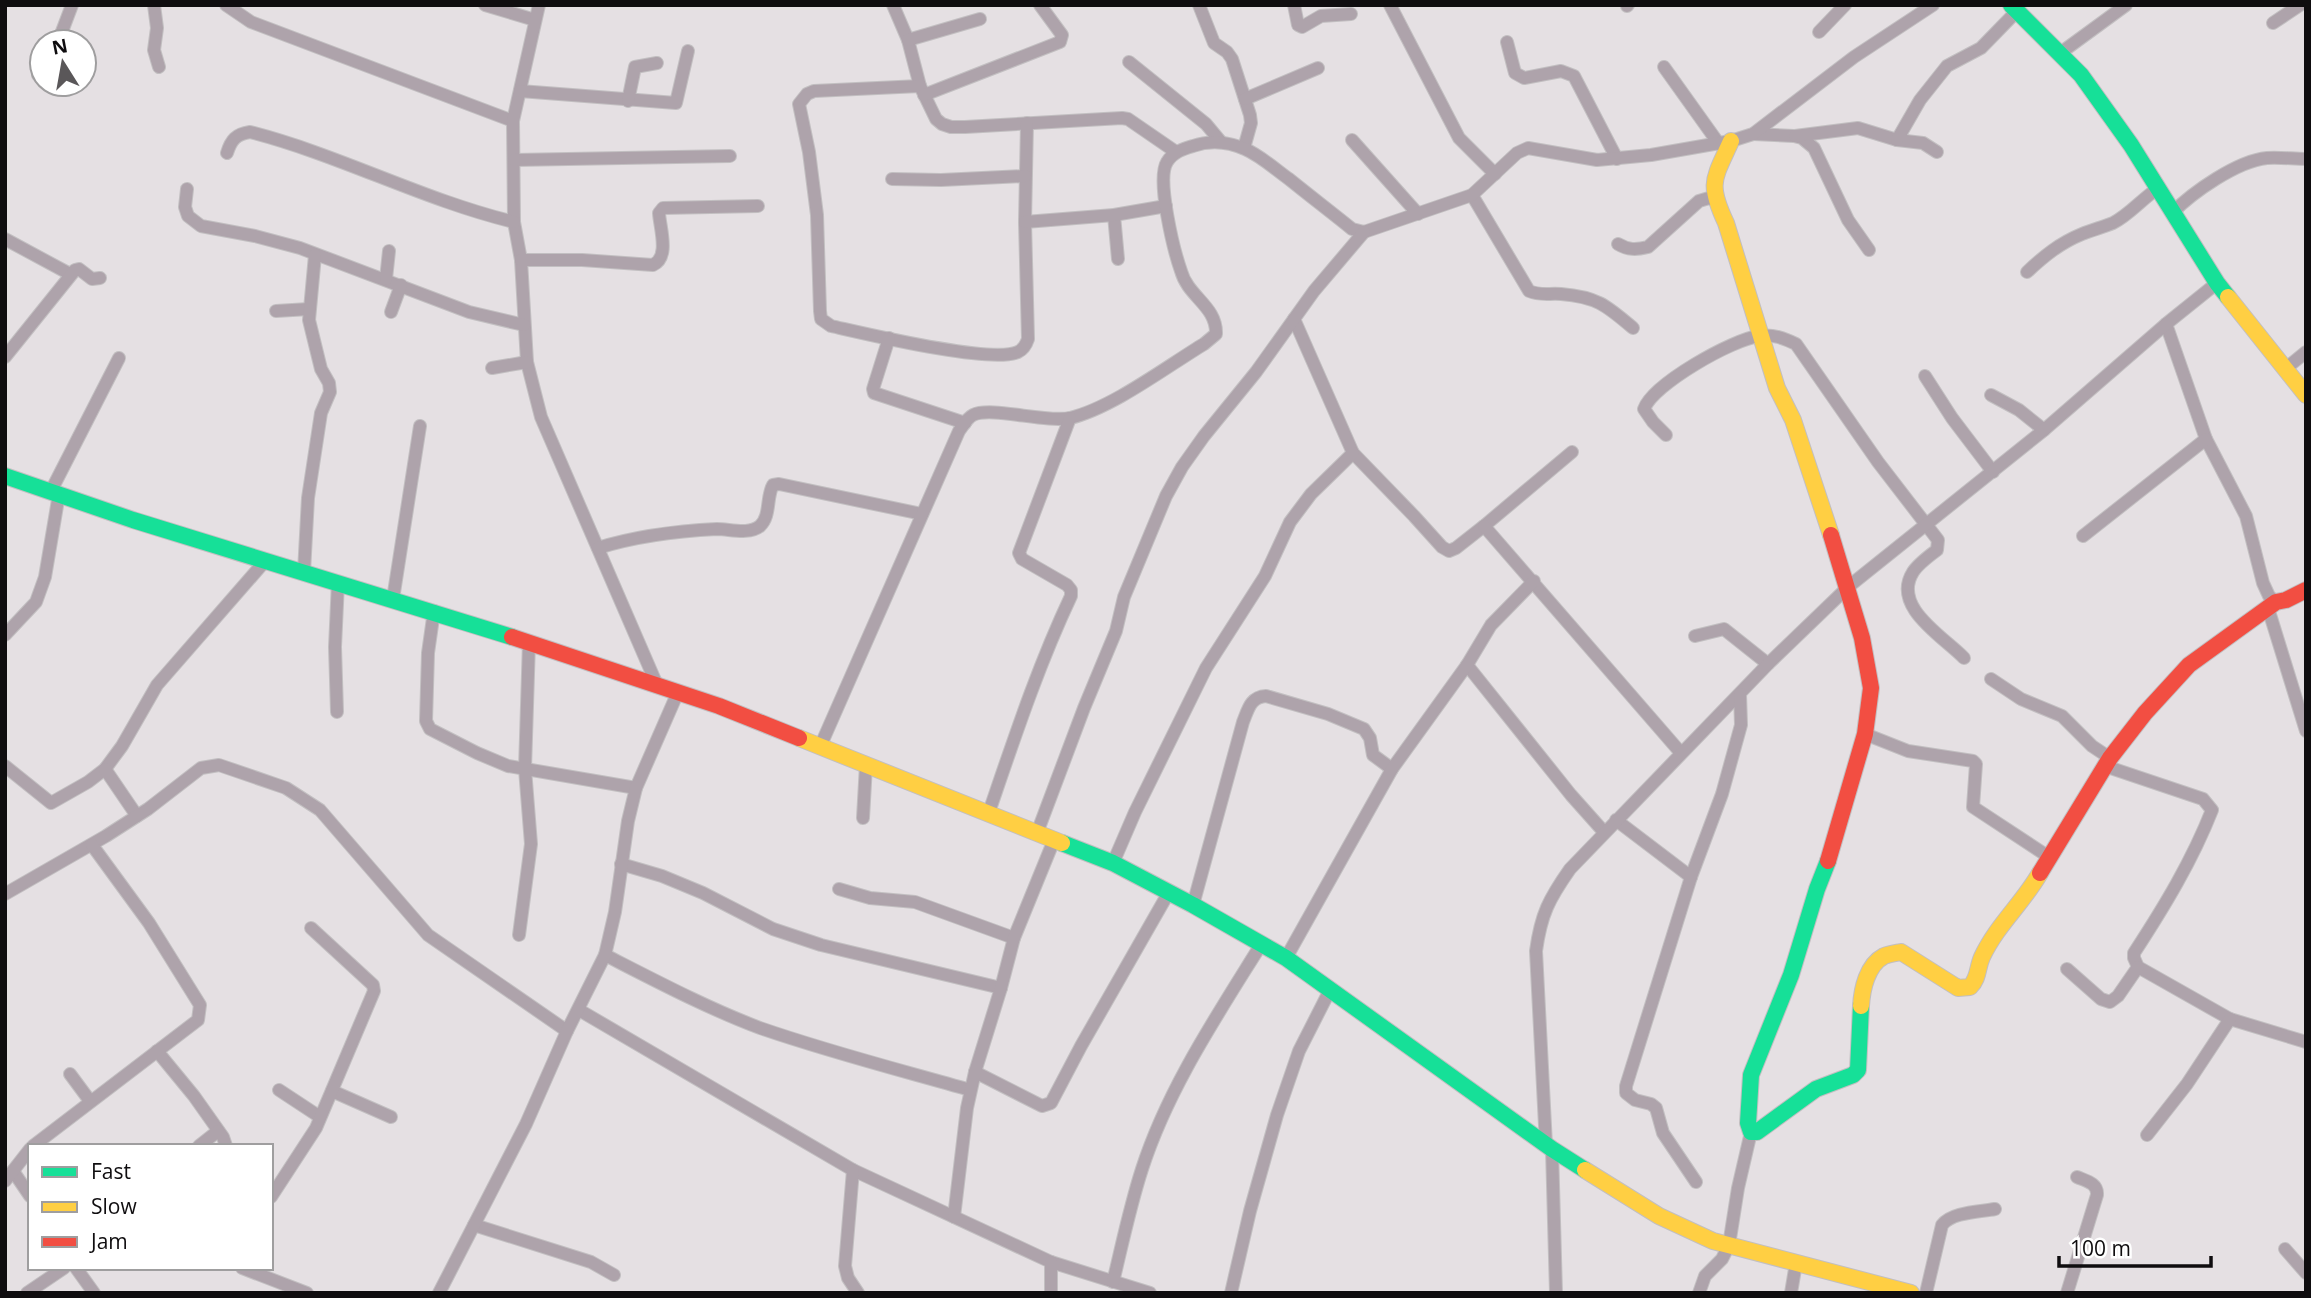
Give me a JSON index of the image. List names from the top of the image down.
{
  "legend": ["Fast", "Slow", "Jam"],
  "scale_bar": "100 m",
  "north": "top"
}
